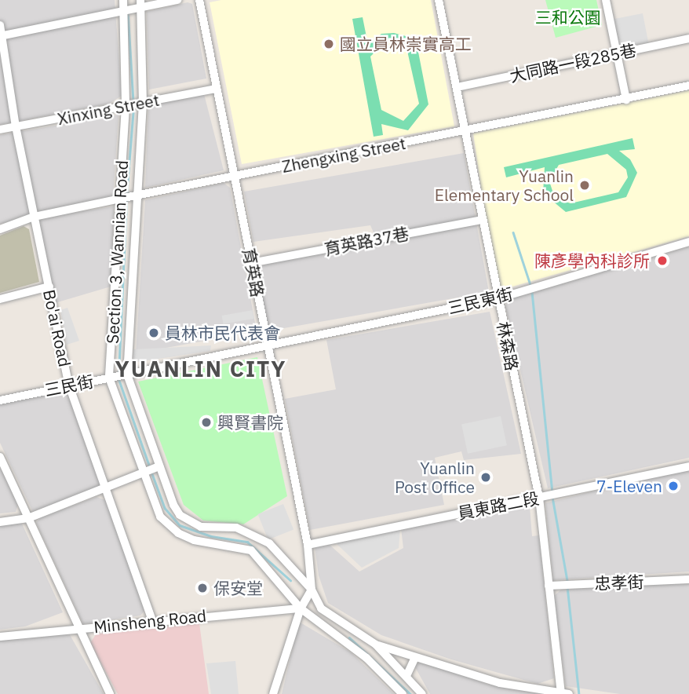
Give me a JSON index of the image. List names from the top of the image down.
{
  "streets": {
    "street": [
      "大同路一段285巷",
      "Xinxing Street",
      "Zhengxing Street",
      "育英路37巷",
      "Section 3, Wannian Road",
      "育英路",
      "三民東街",
      "Bo'ai Road",
      "林森路",
      "三民街",
      "員東路二段",
      "忠孝街",
      "Minsheng Road"
    ]
  },
  "crossings": [
    ["大同路一段285巷", "林森路"],
    ["Xinxing Street", "Section 3, Wannian Road"],
    ["Xinxing Street", "育英路"],
    ["Xinxing Street", "Bo'ai Road"],
    ["Zhengxing Street", "Section 3, Wannian Road"],
    ["Zhengxing Street", "育英路"],
    ["Zhengxing Street", "Bo'ai Road"],
    ["Zhengxing Street", "林森路"],
    ["育英路37巷", "育英路"],
    ["育英路37巷", "林森路"],
    ["Section 3, Wannian Road", "育英路"],
    ["Section 3, Wannian Road", "三民街"],
    ["Section 3, Wannian Road", "Minsheng Road"],
    ["育英路", "三民東街"],
    ["育英路", "三民街"],
    ["育英路", "員東路二段"],
    ["三民東街", "林森路"],
    ["三民東街", "三民街"],
    ["Bo'ai Road", "三民街"],
    ["Bo'ai Road", "Minsheng Road"],
    ["林森路", "員東路二段"],
    ["林森路", "忠孝街"]
  ],
  "districts": ["YUANLIN CITY"],
  "parks": ["三和公園"],
  "places": [
    "國立員林崇實高工",
    "Yuanlin Elementary School",
    "陳彥學內科診所",
    "員林市民代表會",
    "興賢書院",
    "Yuanlin Post Office",
    "7-Eleven",
    "保安堂"
  ]
}
